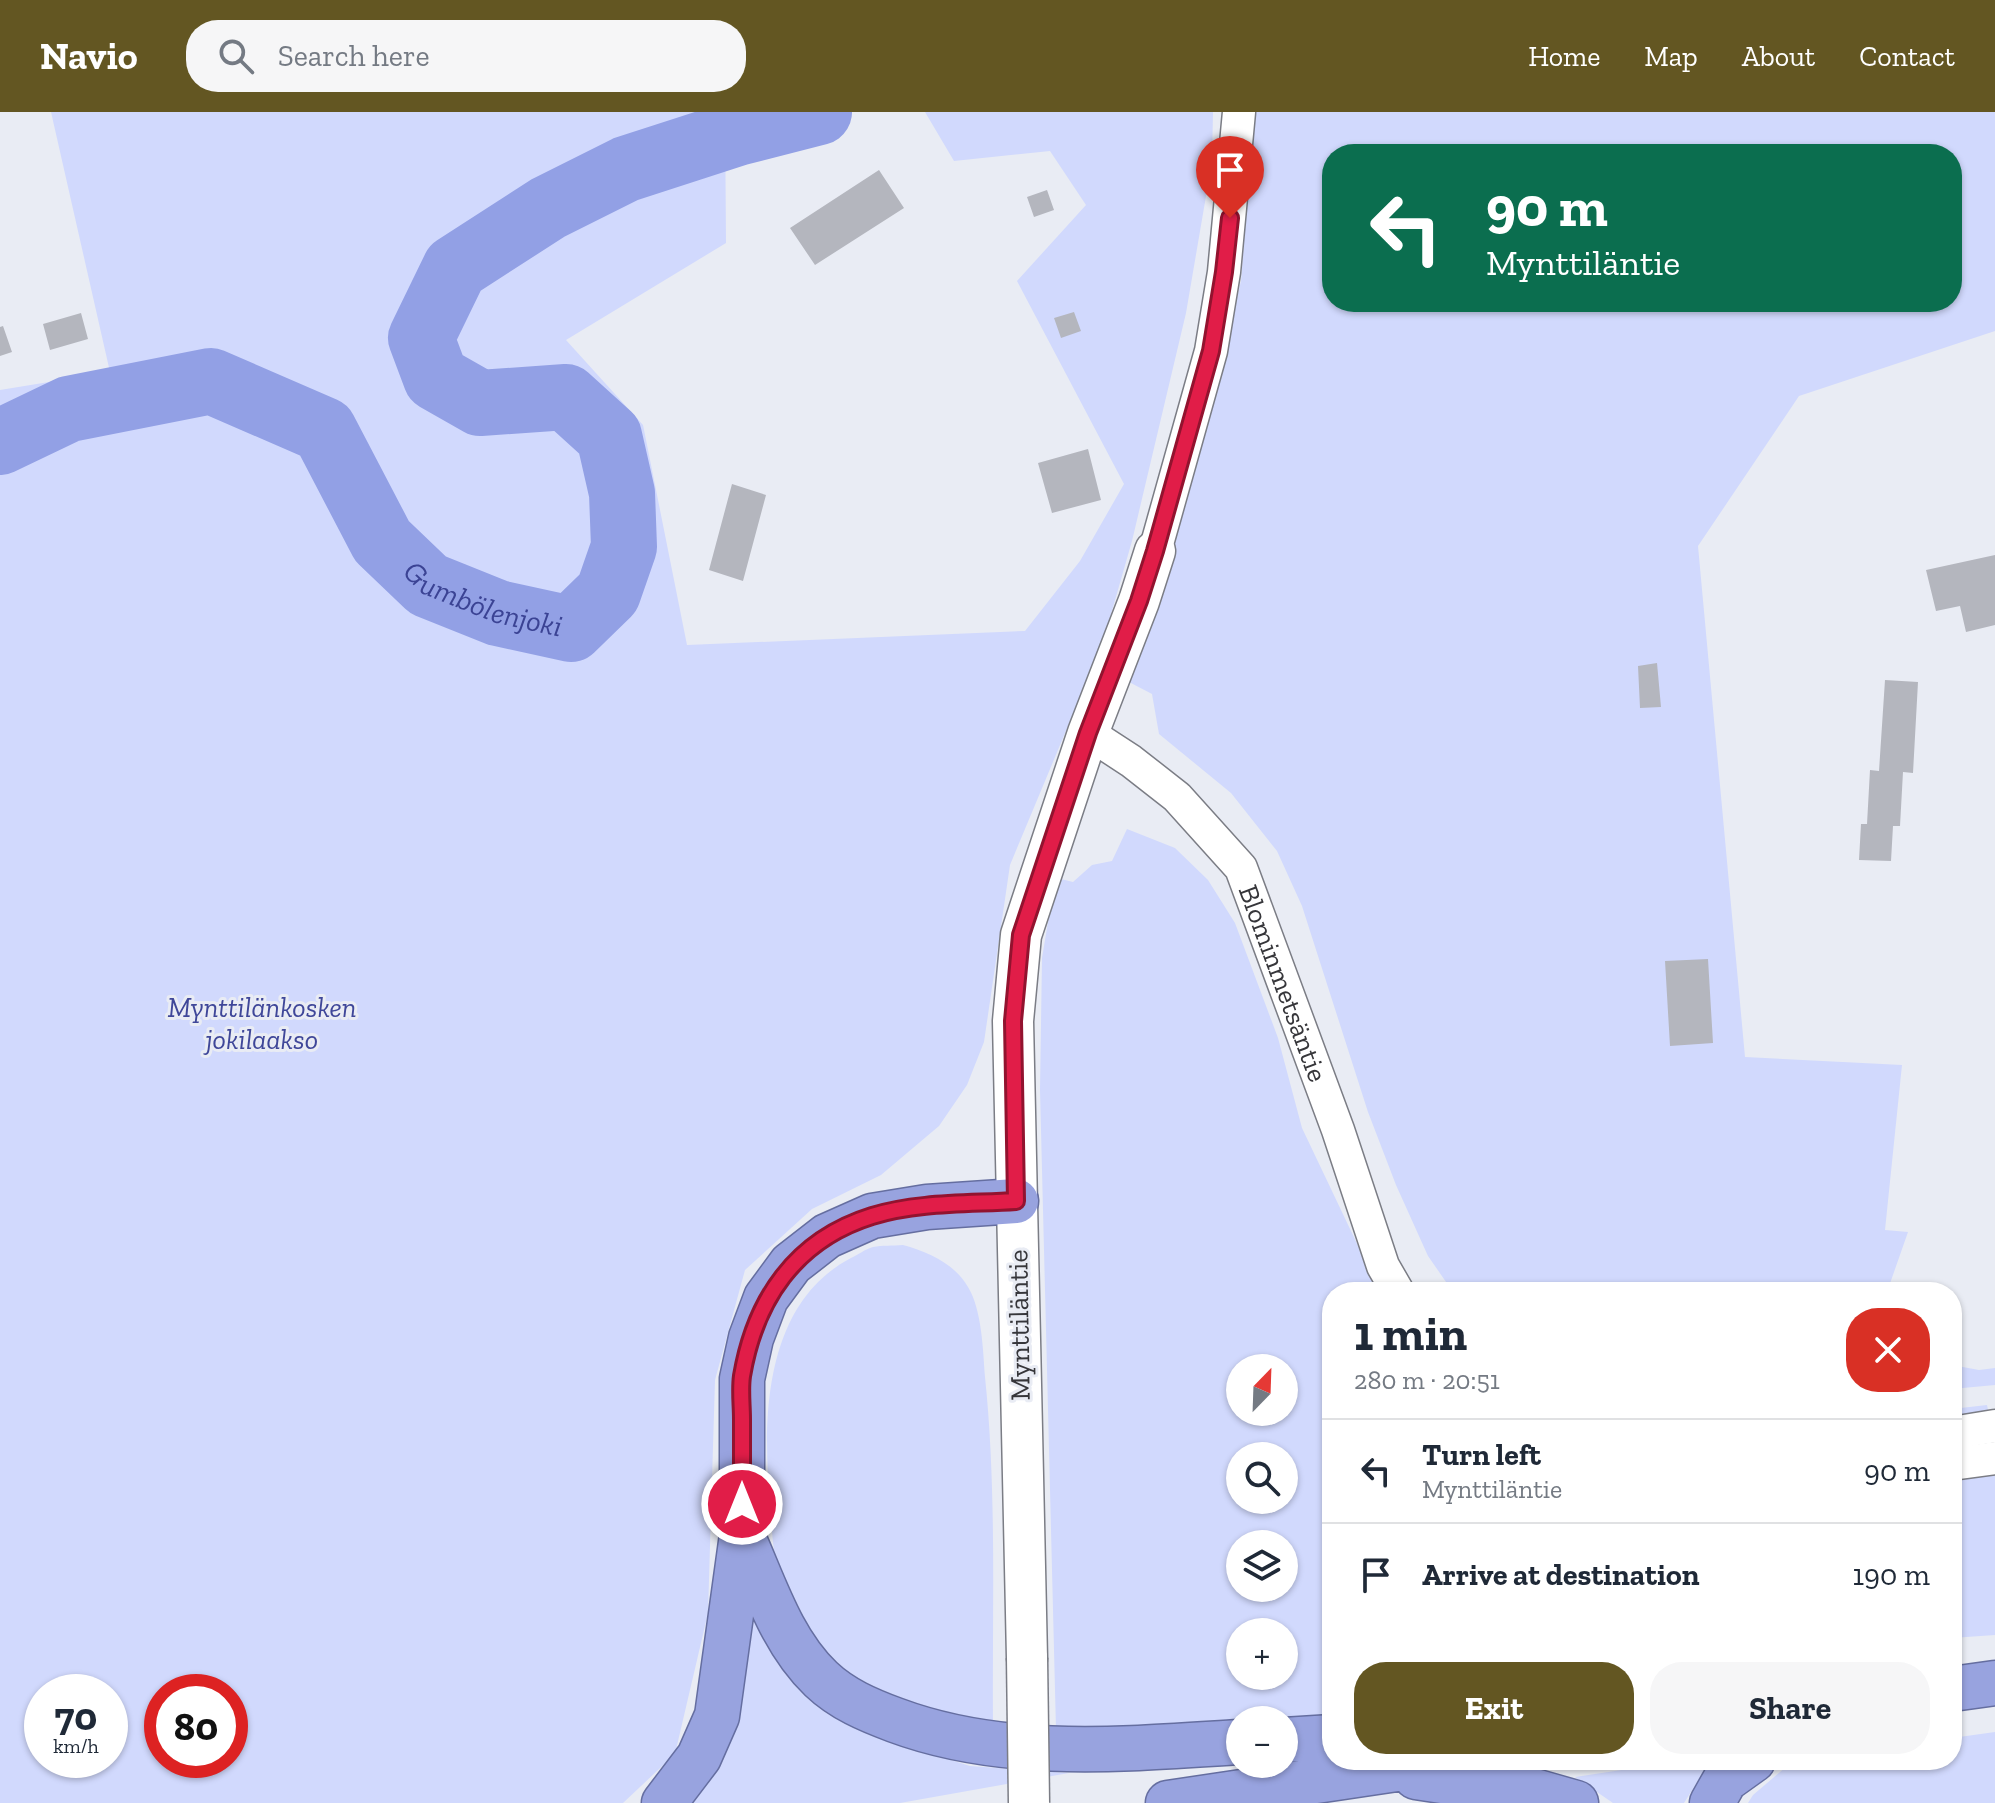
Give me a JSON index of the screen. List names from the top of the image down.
{
  "streets": {
    "street": ["Blominmetsäntie", "Mynttiläntie"]
  },
  "crossings": [
    ["Blominmetsäntie", "Mynttiläntie"]
  ],
  "water": ["Gumbölenjoki"],
  "parks": ["Mynttilänkosken jokilaakso"],
  "north": "top right",
  "page": {
    "header": "Navio",
    "search": "Search here",
    "nav": [
      "Home",
      "Map",
      "About",
      "Contact"
    ],
    "turn": ["90 m", "Mynttiläntie"],
    "heading": ["1 min", "280 m · 20:51"],
    "map_buttons": ["+", "−"],
    "list": [
      {
        "name": "Turn left",
        "note": "Mynttiläntie",
        "value": "90 m"
      },
      {
        "name": "Arrive at destination",
        "value": "190 m"
      }
    ],
    "buttons": ["Exit", "Share"],
    "speed": "70 km/h",
    "limit": "80"
  }
}
